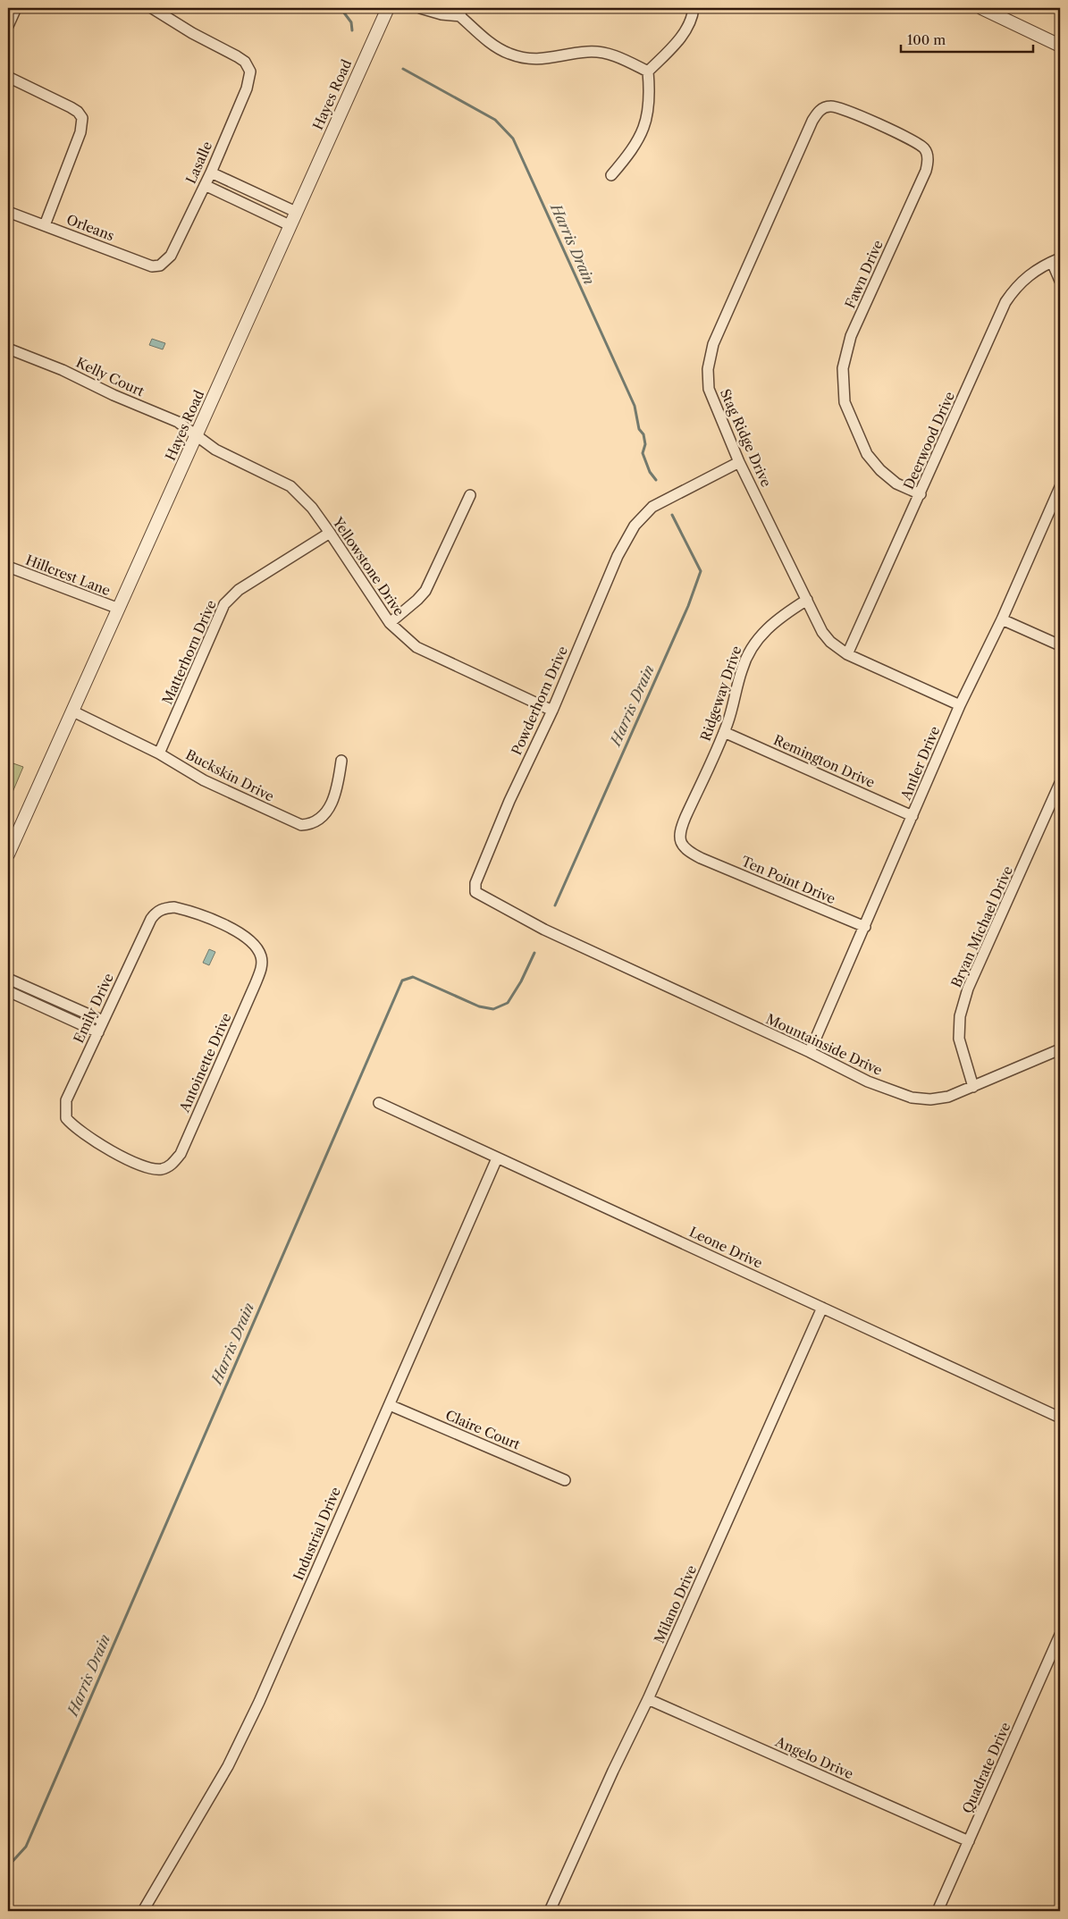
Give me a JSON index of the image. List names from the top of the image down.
{
  "streets": {
    "street": [
      "Hayes Road",
      "Lasalle",
      "Orleans",
      "Fawn Drive",
      "Kelly Court",
      "Stag Ridge Drive",
      "Deerwood Drive",
      "Yellowstone Drive",
      "Hillcrest Lane",
      "Matterhorn Drive",
      "Ridgeway Drive",
      "Powderhorn Drive",
      "Remington Drive",
      "Antler Drive",
      "Buckskin Drive",
      "Ten Point Drive",
      "Bryan Michael Drive",
      "Emily Drive",
      "Mountainside Drive",
      "Antoinette Drive",
      "Leone Drive",
      "Claire Court",
      "Industrial Drive",
      "Milano Drive",
      "Angelo Drive",
      "Quadrate Drive"
    ]
  },
  "crossings": [
    ["Hayes Road", "Kelly Court"],
    ["Hayes Road", "Yellowstone Drive"],
    ["Hayes Road", "Hillcrest Lane"],
    ["Hayes Road", "Buckskin Drive"],
    ["Lasalle", "Orleans"],
    ["Fawn Drive", "Stag Ridge Drive"],
    ["Fawn Drive", "Deerwood Drive"],
    ["Kelly Court", "Yellowstone Drive"],
    ["Stag Ridge Drive", "Deerwood Drive"],
    ["Stag Ridge Drive", "Ridgeway Drive"],
    ["Stag Ridge Drive", "Powderhorn Drive"],
    ["Stag Ridge Drive", "Antler Drive"],
    ["Yellowstone Drive", "Matterhorn Drive"],
    ["Yellowstone Drive", "Powderhorn Drive"],
    ["Matterhorn Drive", "Buckskin Drive"],
    ["Ridgeway Drive", "Remington Drive"],
    ["Ridgeway Drive", "Ten Point Drive"],
    ["Powderhorn Drive", "Mountainside Drive"],
    ["Remington Drive", "Antler Drive"],
    ["Antler Drive", "Ten Point Drive"],
    ["Antler Drive", "Mountainside Drive"],
    ["Bryan Michael Drive", "Mountainside Drive"],
    ["Emily Drive", "Antoinette Drive"],
    ["Leone Drive", "Industrial Drive"],
    ["Leone Drive", "Milano Drive"],
    ["Claire Court", "Industrial Drive"],
    ["Milano Drive", "Angelo Drive"],
    ["Angelo Drive", "Quadrate Drive"]
  ],
  "water": ["Harris Drain"],
  "scale_bar": "100 m"
}
